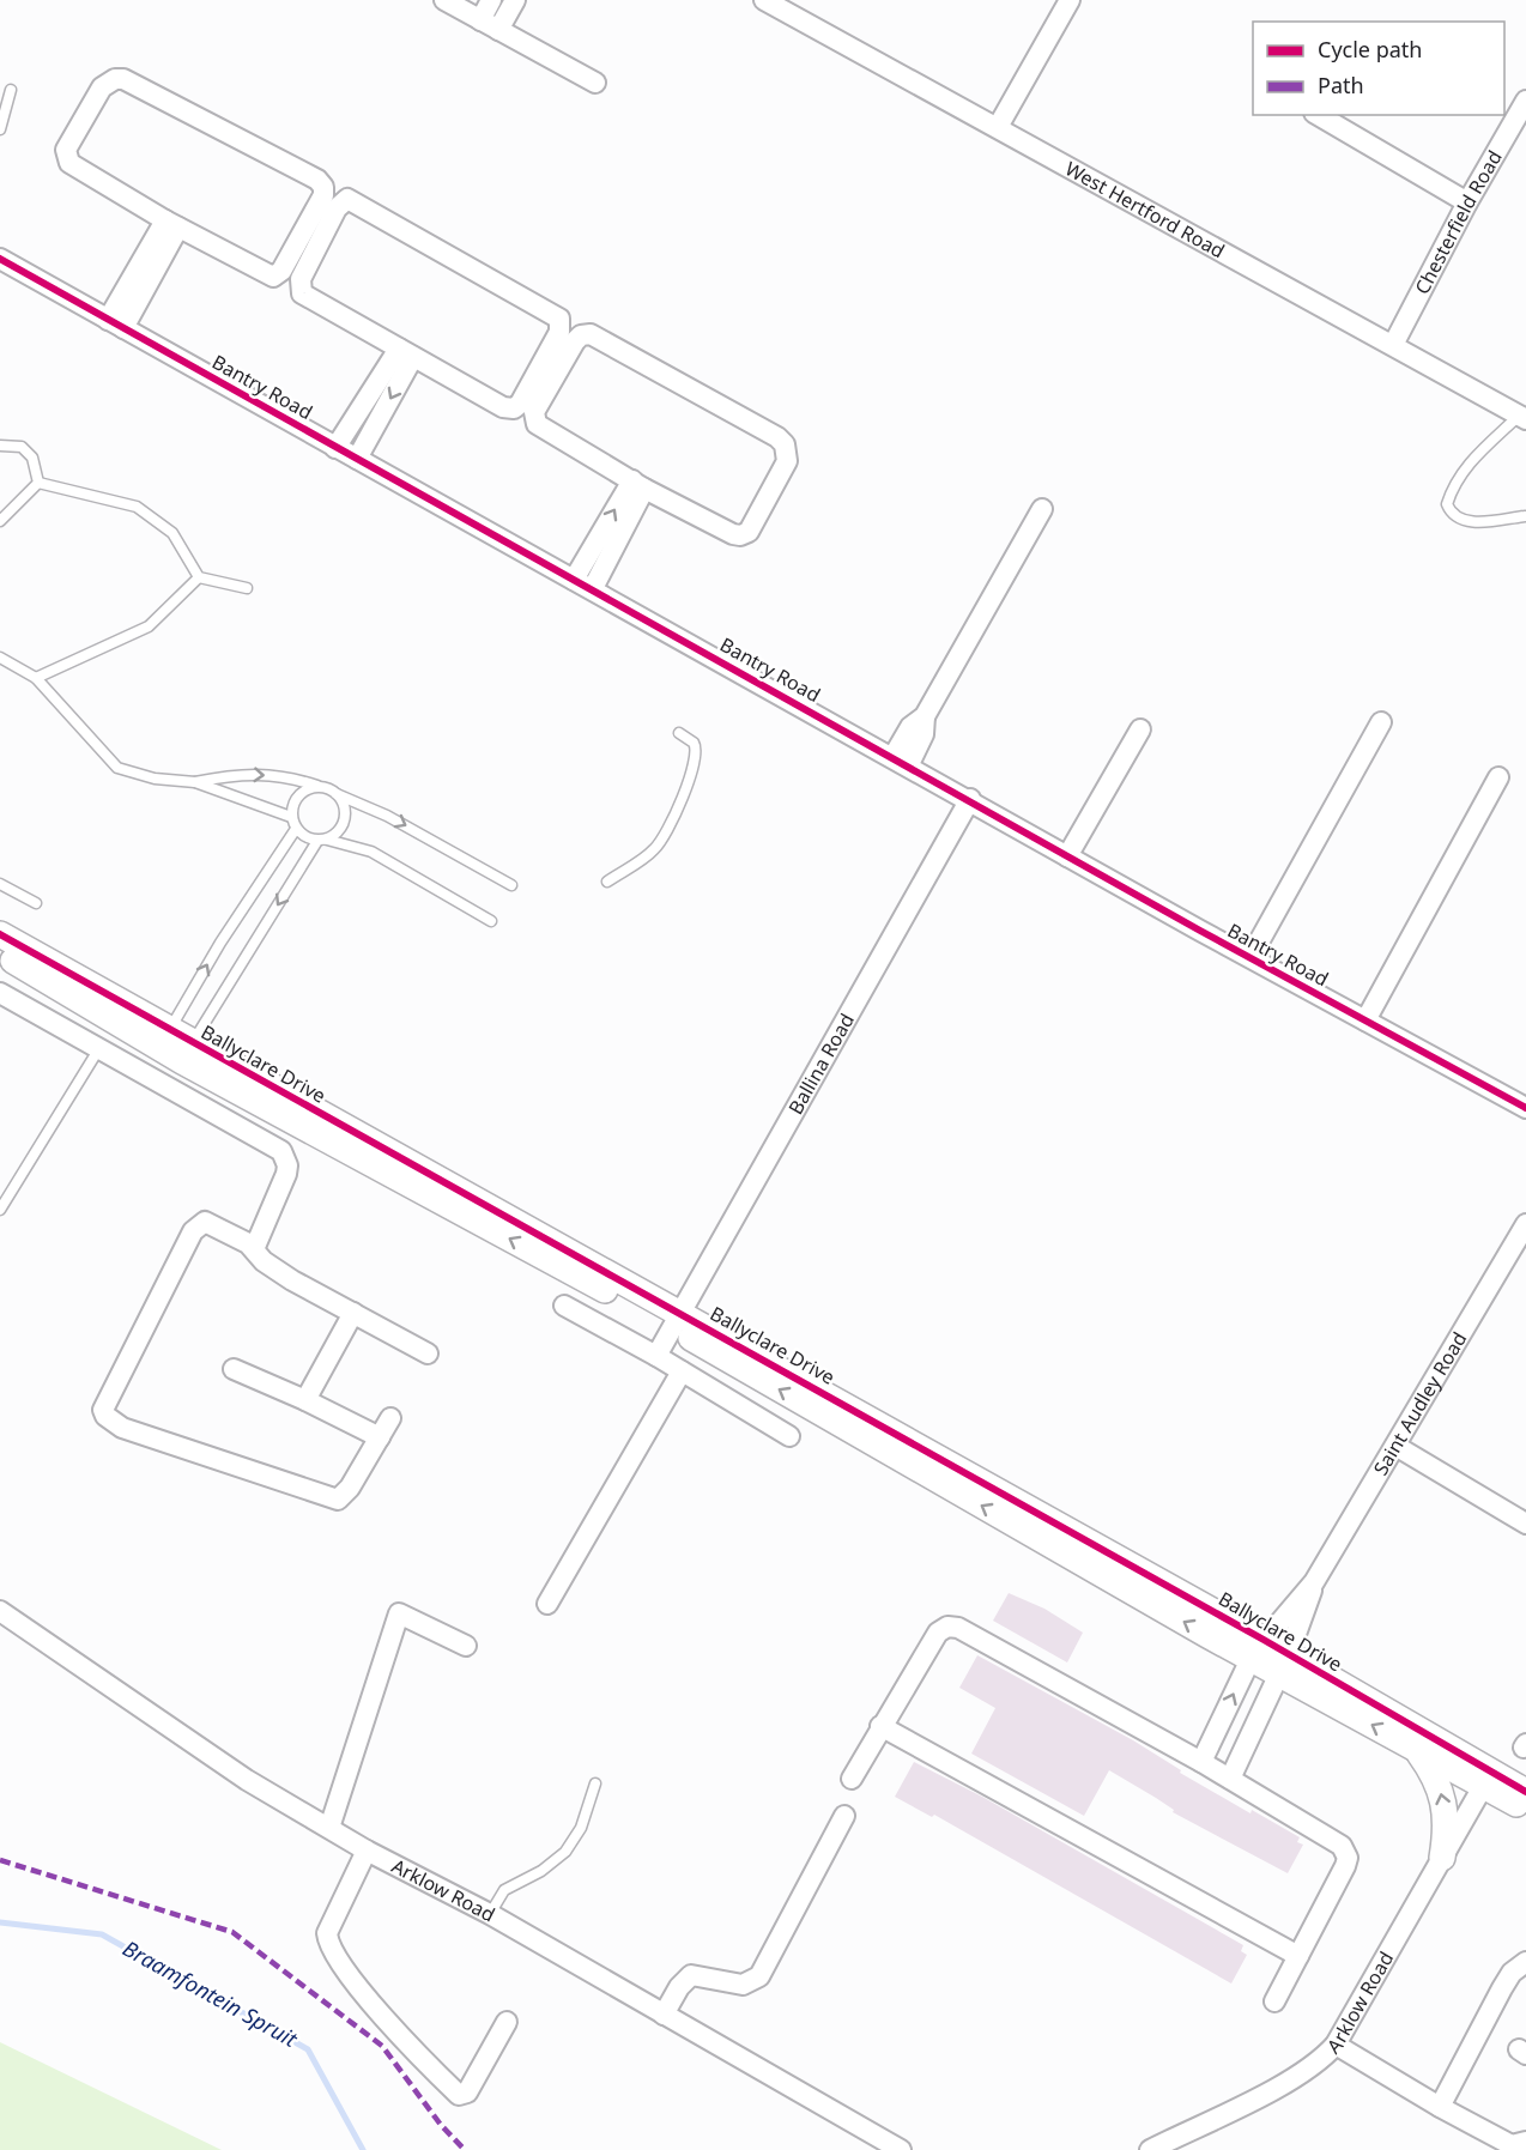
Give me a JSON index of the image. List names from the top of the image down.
{
  "streets": {
    "street": [
      "West Hertford Road",
      "Chesterfield Road",
      "Bantry Road",
      "Ballyclare Drive",
      "Ballina Road",
      "Saint Audley Road",
      "Arklow Road"
    ]
  },
  "crossings": [
    ["West Hertford Road", "Chesterfield Road"],
    ["Bantry Road", "Ballina Road"],
    ["Ballyclare Drive", "Ballina Road"],
    ["Ballyclare Drive", "Saint Audley Road"],
    ["Ballyclare Drive", "Arklow Road"]
  ],
  "water": ["Braamfontein Spruit"],
  "legend": ["Cycle path", "Path"]
}
